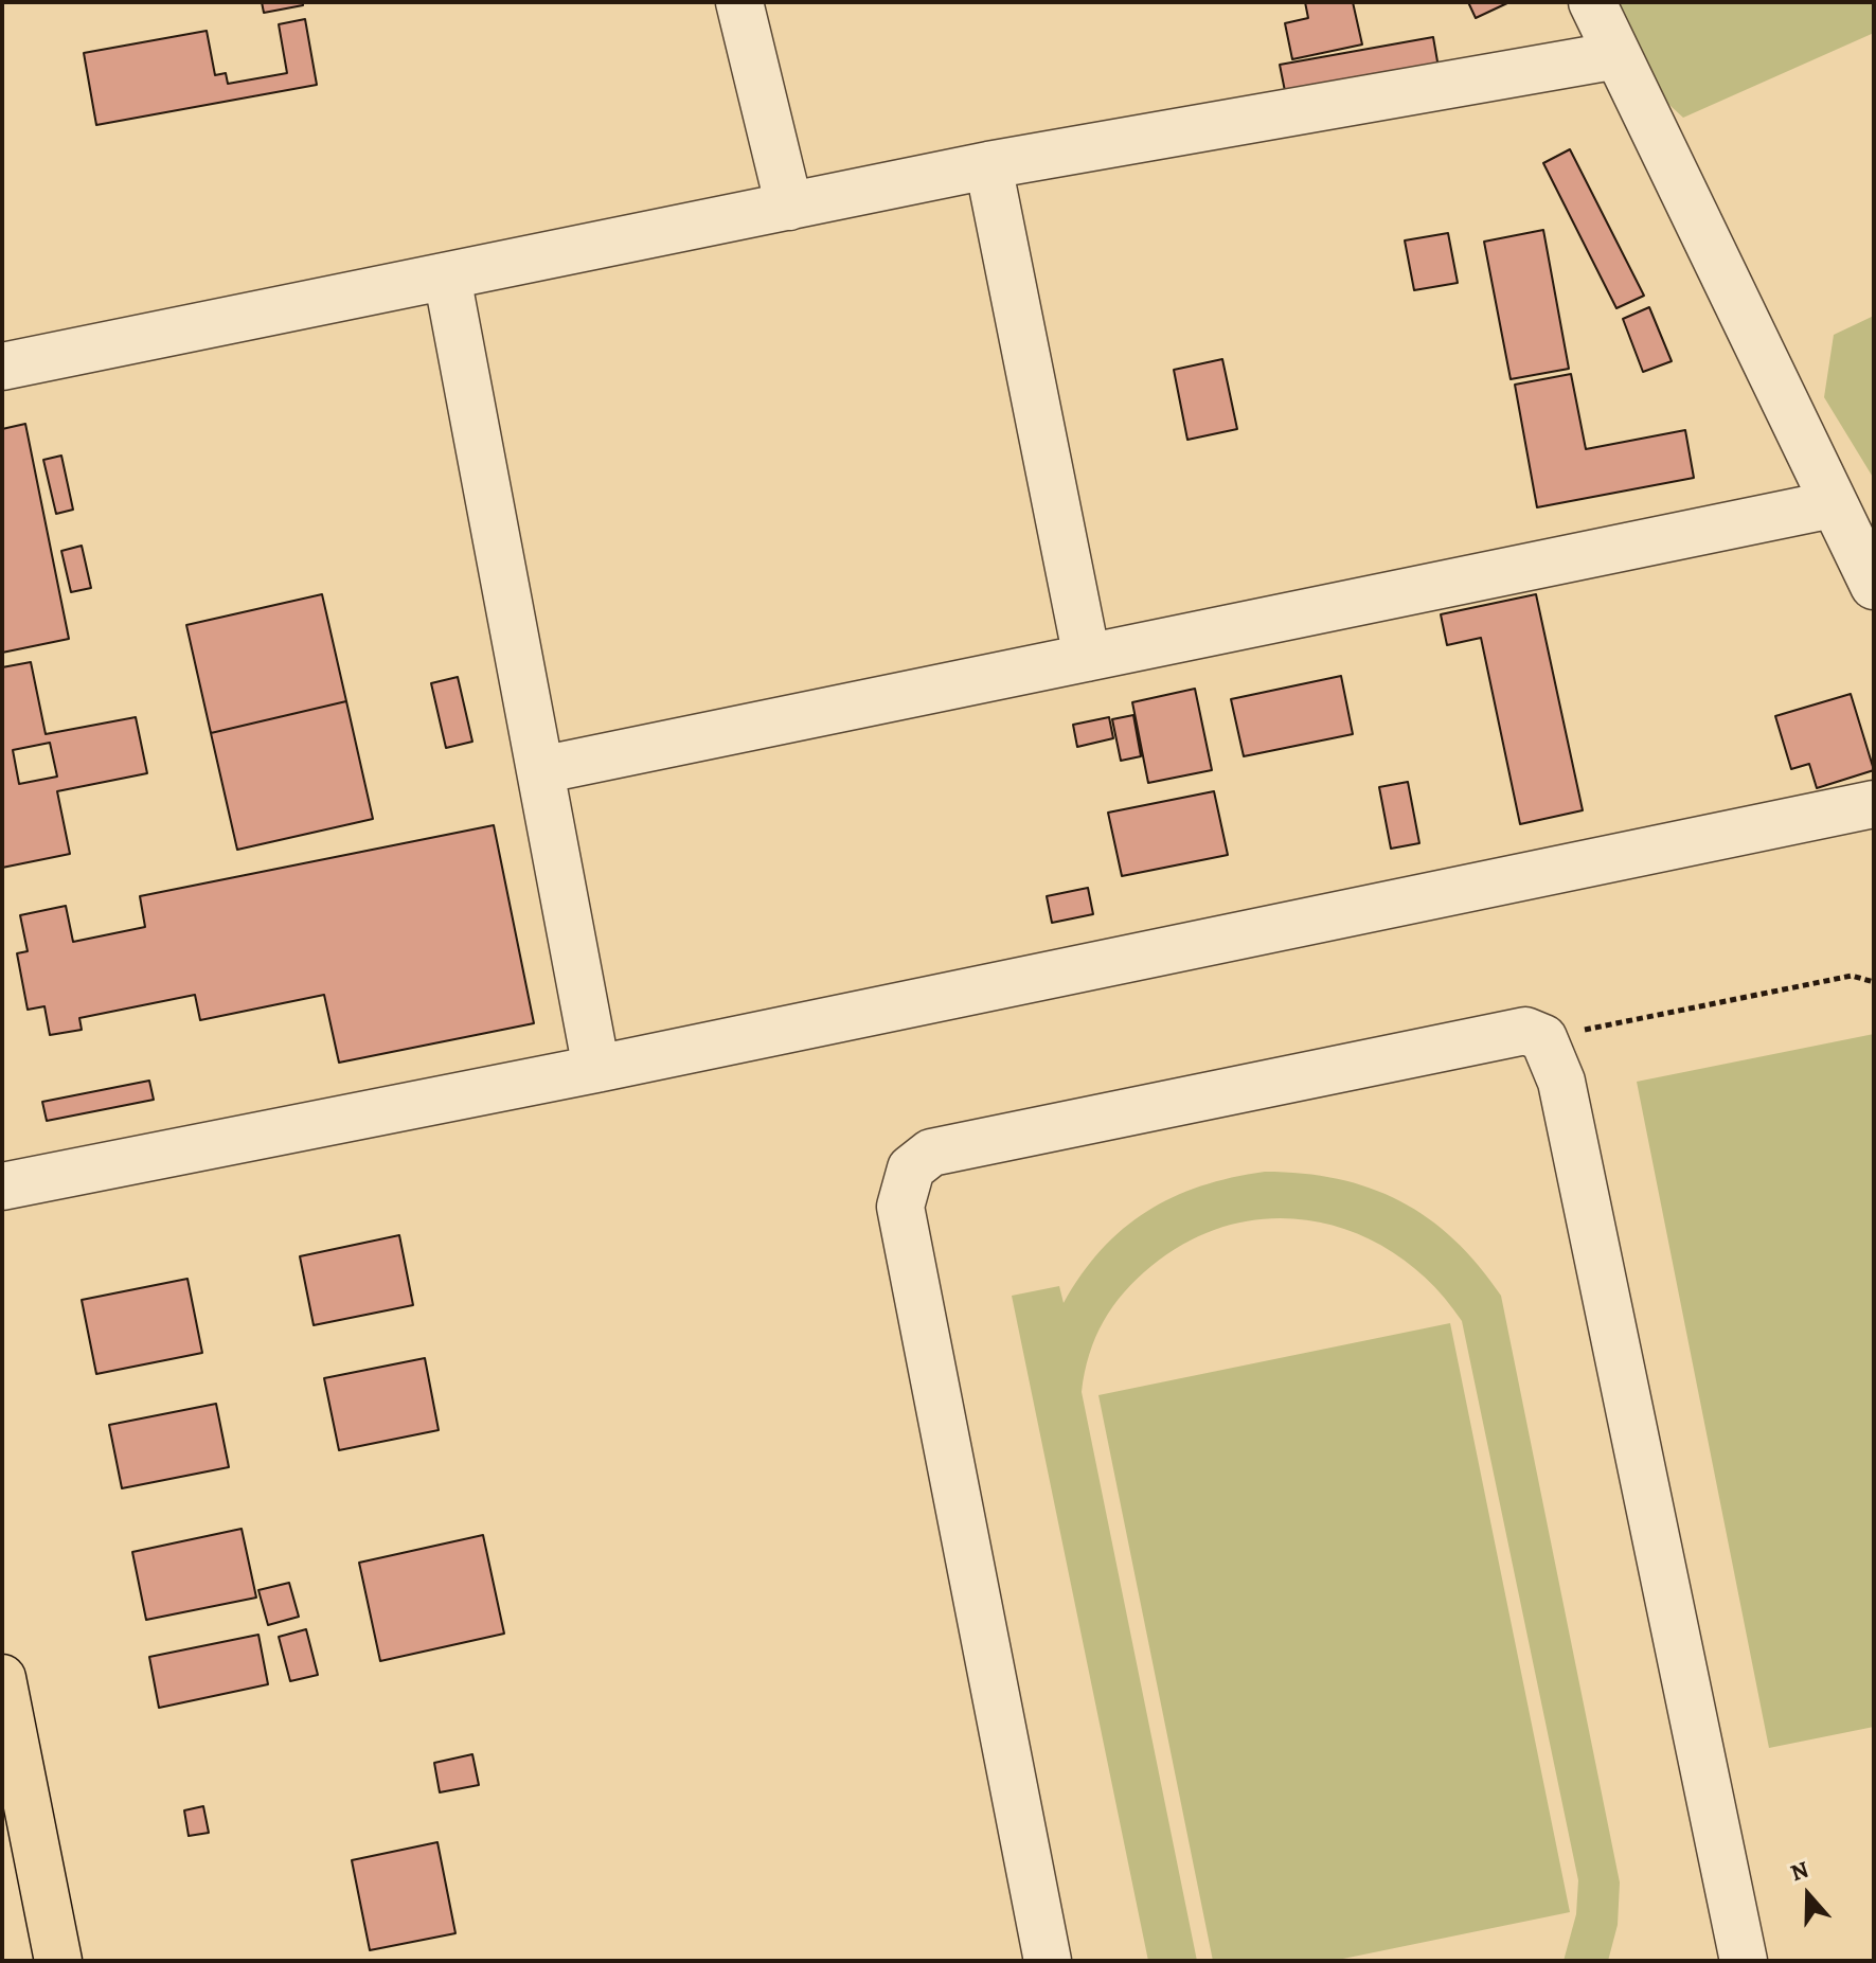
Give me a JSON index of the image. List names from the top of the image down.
{
  "north": "top"
}
